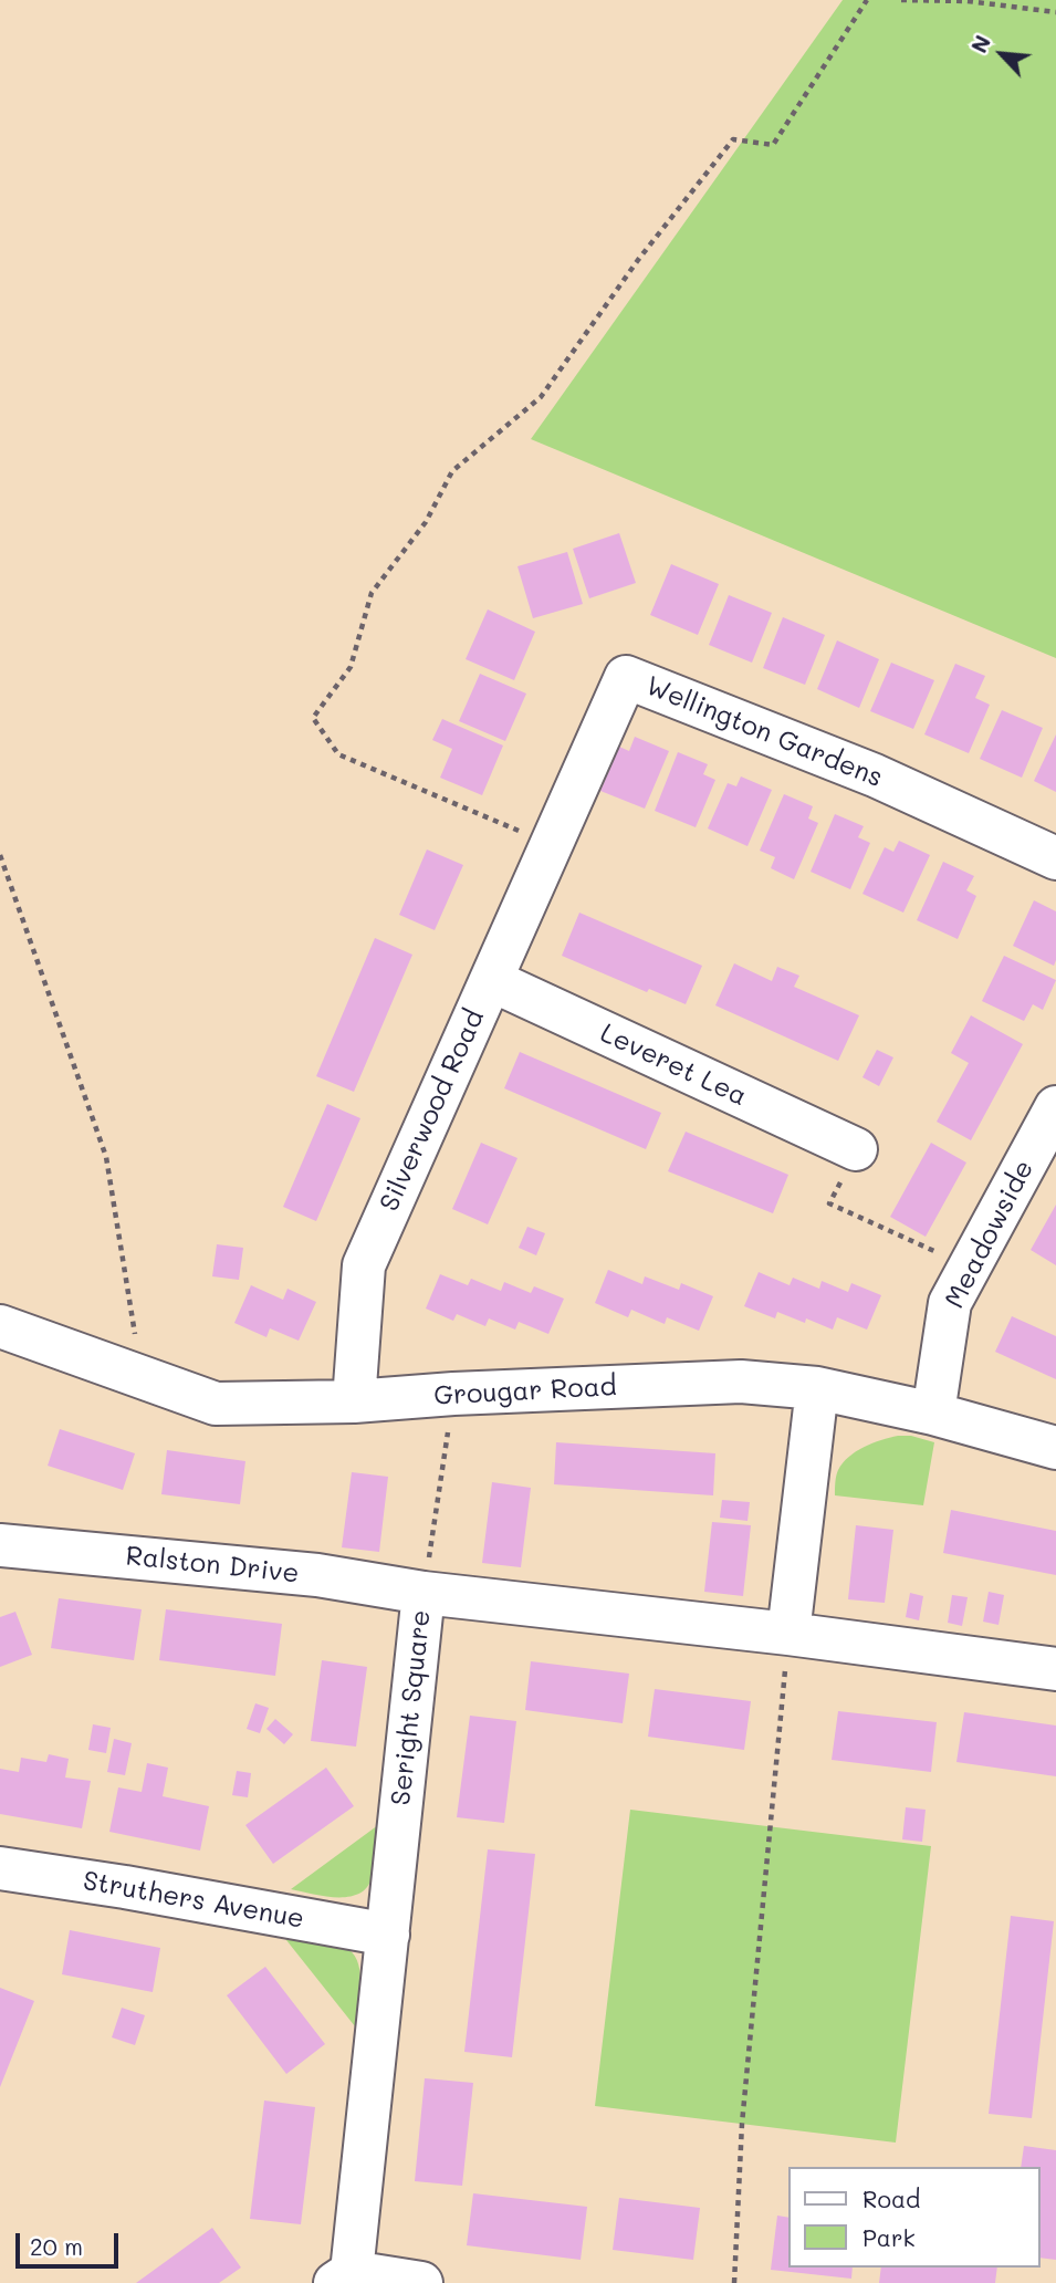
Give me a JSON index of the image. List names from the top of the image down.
{
  "streets": {
    "street": [
      "Wellington Gardens",
      "Leveret Lea",
      "Silverwood Road",
      "Meadowside",
      "Grougar Road",
      "Ralston Drive",
      "Seright Square",
      "Struthers Avenue"
    ]
  },
  "crossings": [
    ["Wellington Gardens", "Silverwood Road"],
    ["Leveret Lea", "Silverwood Road"],
    ["Silverwood Road", "Grougar Road"],
    ["Meadowside", "Grougar Road"],
    ["Ralston Drive", "Seright Square"],
    ["Seright Square", "Struthers Avenue"]
  ],
  "legend": ["Road", "Park"],
  "scale_bar": "20 m",
  "north": "top left"
}
